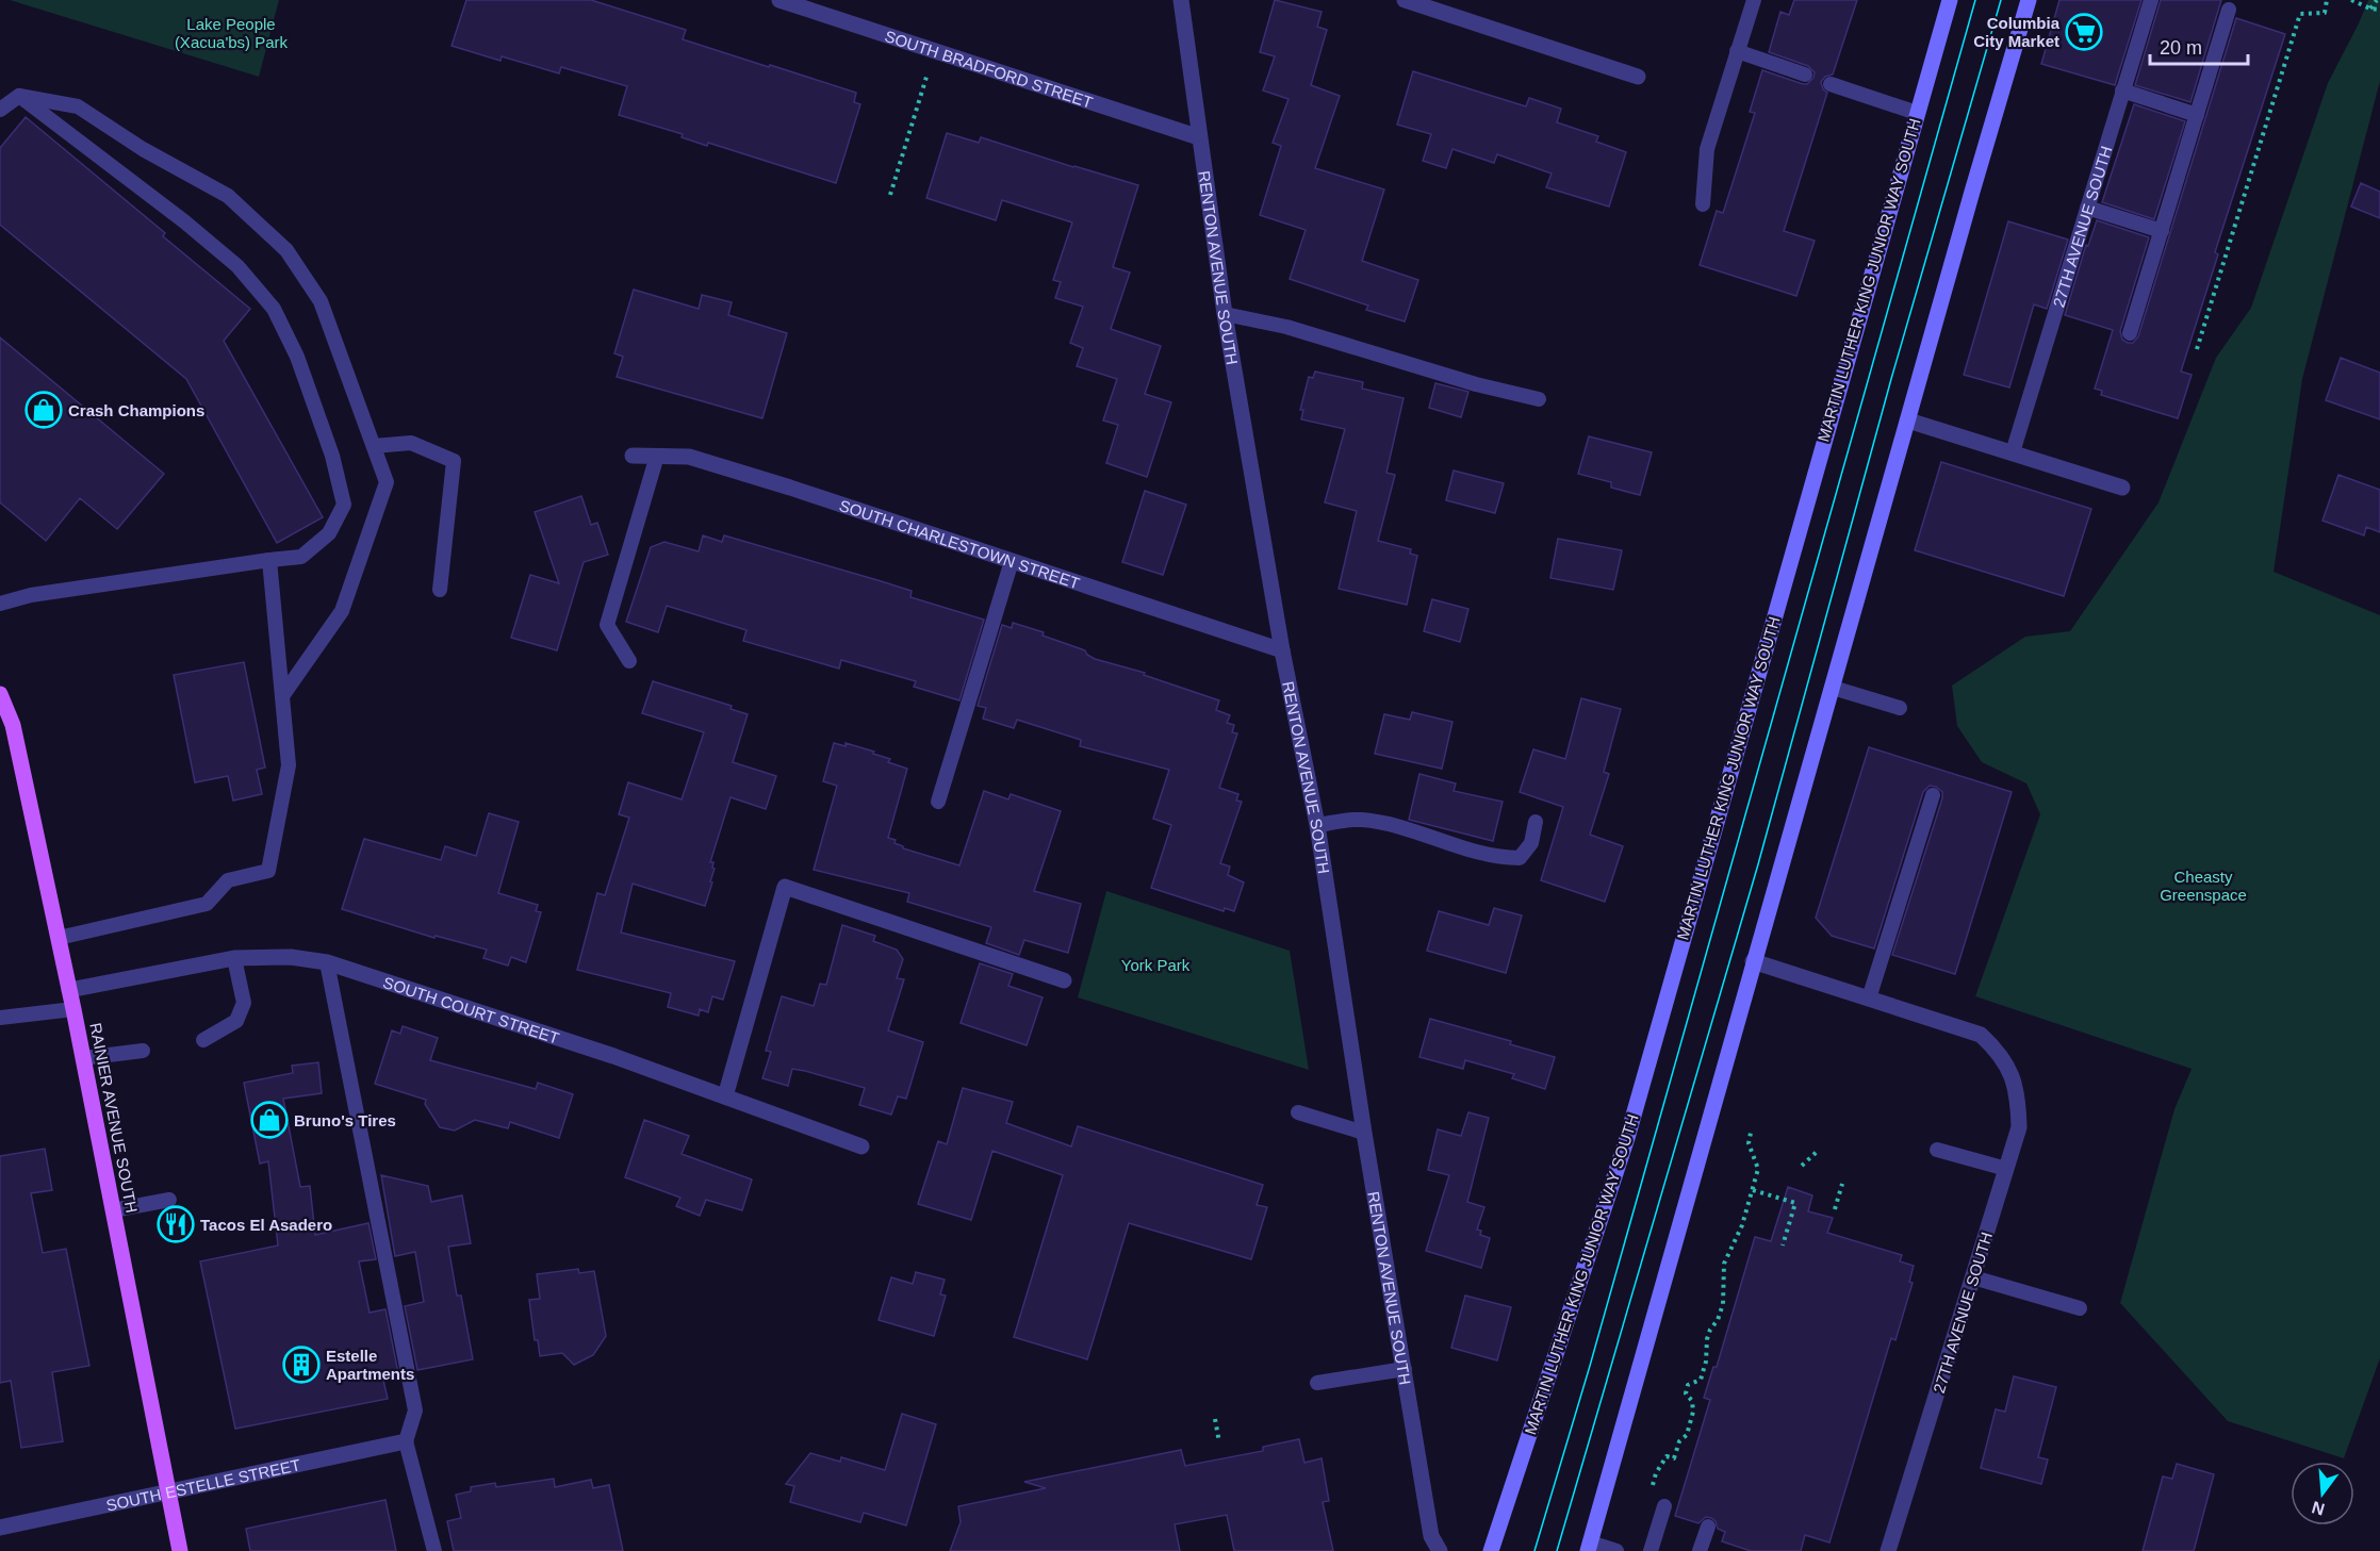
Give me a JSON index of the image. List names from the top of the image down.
{
  "streets": {
    "main road": ["MARTIN LUTHER KING JUNIOR WAY SOUTH", "RAINIER AVENUE SOUTH"],
    "street": [
      "SOUTH BRADFORD STREET",
      "27TH AVENUE SOUTH",
      "RENTON AVENUE SOUTH",
      "SOUTH CHARLESTOWN STREET",
      "SOUTH COURT STREET",
      "SOUTH ESTELLE STREET"
    ]
  },
  "crossings": [
    ["SOUTH BRADFORD STREET", "RENTON AVENUE SOUTH"],
    ["RENTON AVENUE SOUTH", "SOUTH CHARLESTOWN STREET"],
    ["SOUTH COURT STREET", "RAINIER AVENUE SOUTH"],
    ["RAINIER AVENUE SOUTH", "SOUTH ESTELLE STREET"]
  ],
  "parks": ["Lake People (Xacua'bs) Park", "Cheasty Greenspace", "York Park"],
  "places": {
    "supermarket": ["Columbia City Market"],
    "shop": ["Crash Champions", "Bruno's Tires"],
    "restaurant": ["Tacos El Asadero"],
    "building": ["Estelle Apartments"]
  },
  "scale_bar": "20 m",
  "north": "bottom"
}
